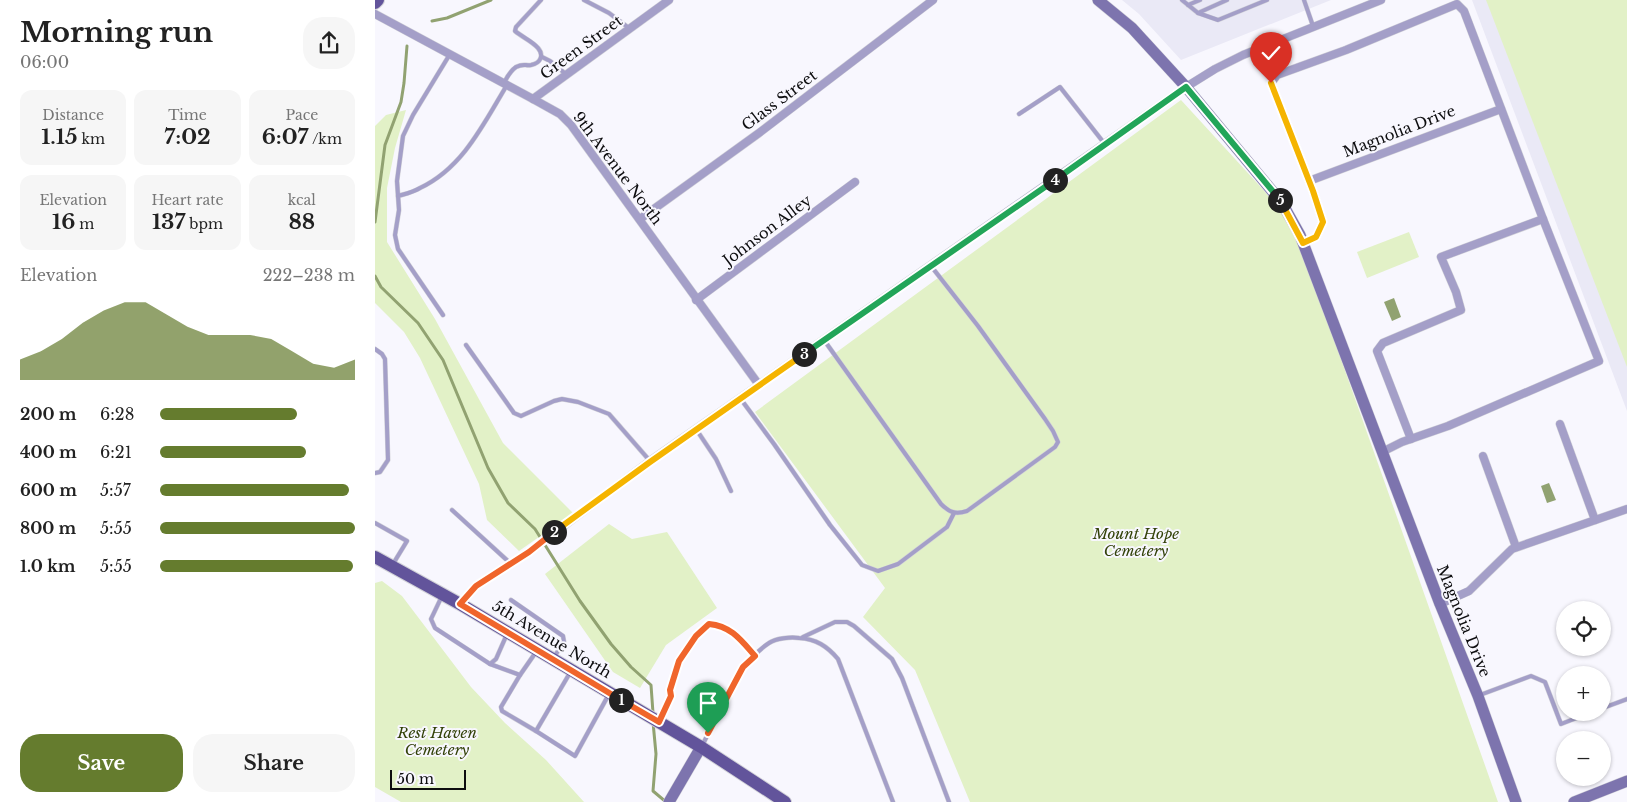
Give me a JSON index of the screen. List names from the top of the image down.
{
  "streets": {
    "main road": ["5th Avenue North"],
    "street": [
      "Green Street",
      "Glass Street",
      "Magnolia Drive",
      "9th Avenue North",
      "Johnson Alley"
    ]
  },
  "crossings": [
    ["Green Street", "9th Avenue North"],
    ["Glass Street", "9th Avenue North"],
    ["9th Avenue North", "Johnson Alley"]
  ],
  "parks": ["Mount Hope Cemetery", "Rest Haven Cemetery"],
  "scale_bar": "50 m",
  "page": {
    "heading": ["Morning run", "06:00"],
    "stats": [
      ["Distance", "1.15 km"],
      ["Time", "7:02"],
      ["Pace", "6:07 /km"],
      ["Elevation", "16 m"],
      ["Heart rate", "137 bpm"],
      ["kcal", "88"]
    ],
    "pins": [
      "4",
      "5",
      "3",
      "2",
      "1"
    ],
    "chart": ["Elevation", "222–238 m"],
    "list": [
      {
        "name": "200 m",
        "note": "6:28"
      },
      {
        "name": "400 m",
        "note": "6:21"
      },
      {
        "name": "600 m",
        "note": "5:57"
      },
      {
        "name": "800 m",
        "note": "5:55"
      },
      {
        "name": "1.0 km",
        "note": "5:55"
      }
    ],
    "map_buttons": ["+", "−"],
    "buttons": ["Save", "Share"],
    "scale": "50 m"
  }
}
